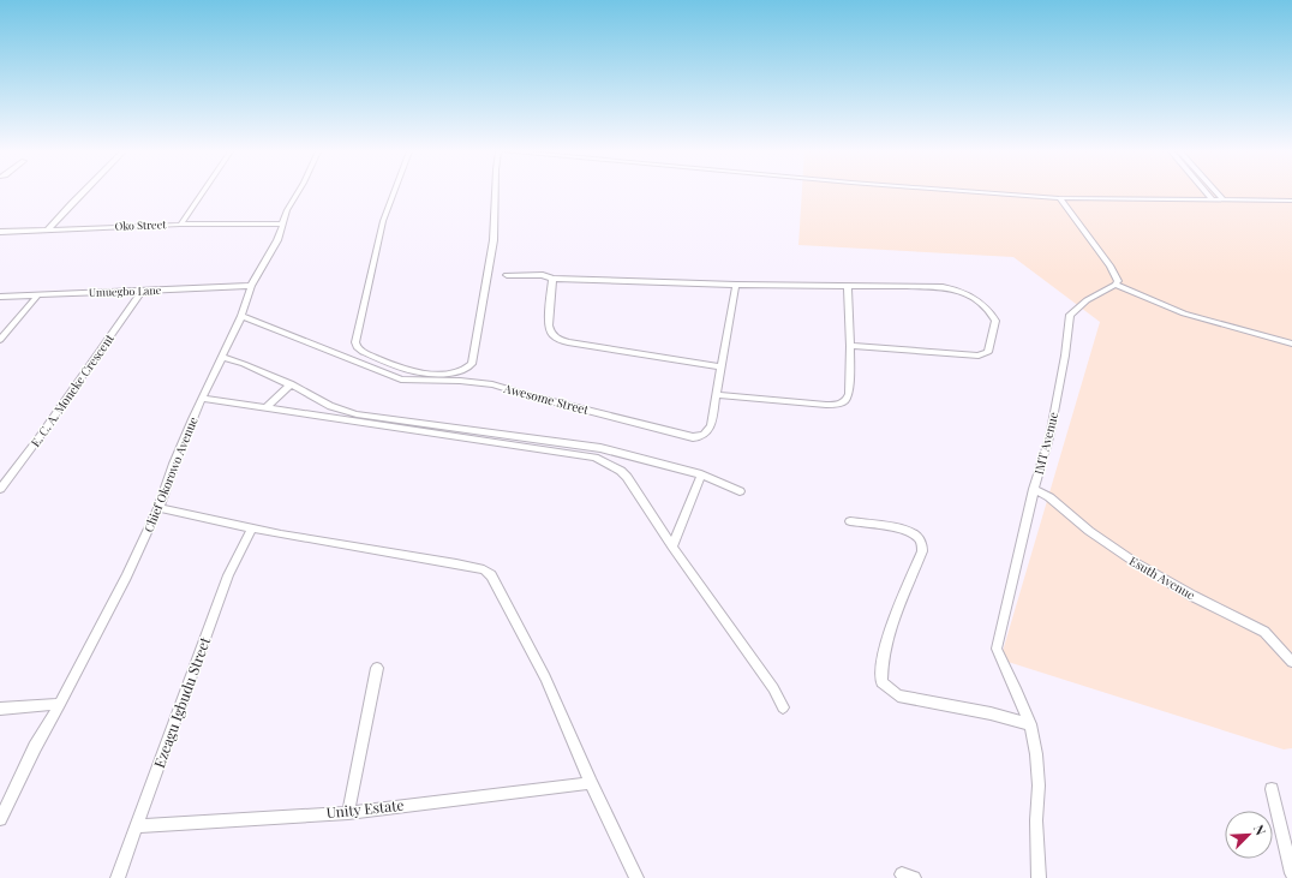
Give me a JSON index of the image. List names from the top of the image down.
{
  "streets": {
    "street": [
      "Oko Street",
      "Umuegbo Lane",
      "E. C. A. Moneke Crescent",
      "Awesome Street",
      "IMT Avenue",
      "Chief Okorowo Avenue",
      "Esuth Avenue",
      "Ezeagu Igbudu Street",
      "Unity Estate"
    ]
  },
  "crossings": [
    ["Oko Street", "Chief Okorowo Avenue"],
    ["Umuegbo Lane", "E. C. A. Moneke Crescent"],
    ["Umuegbo Lane", "Chief Okorowo Avenue"],
    ["Awesome Street", "Chief Okorowo Avenue"],
    ["IMT Avenue", "Esuth Avenue"],
    ["Ezeagu Igbudu Street", "Unity Estate"]
  ],
  "north": "top right"
}
